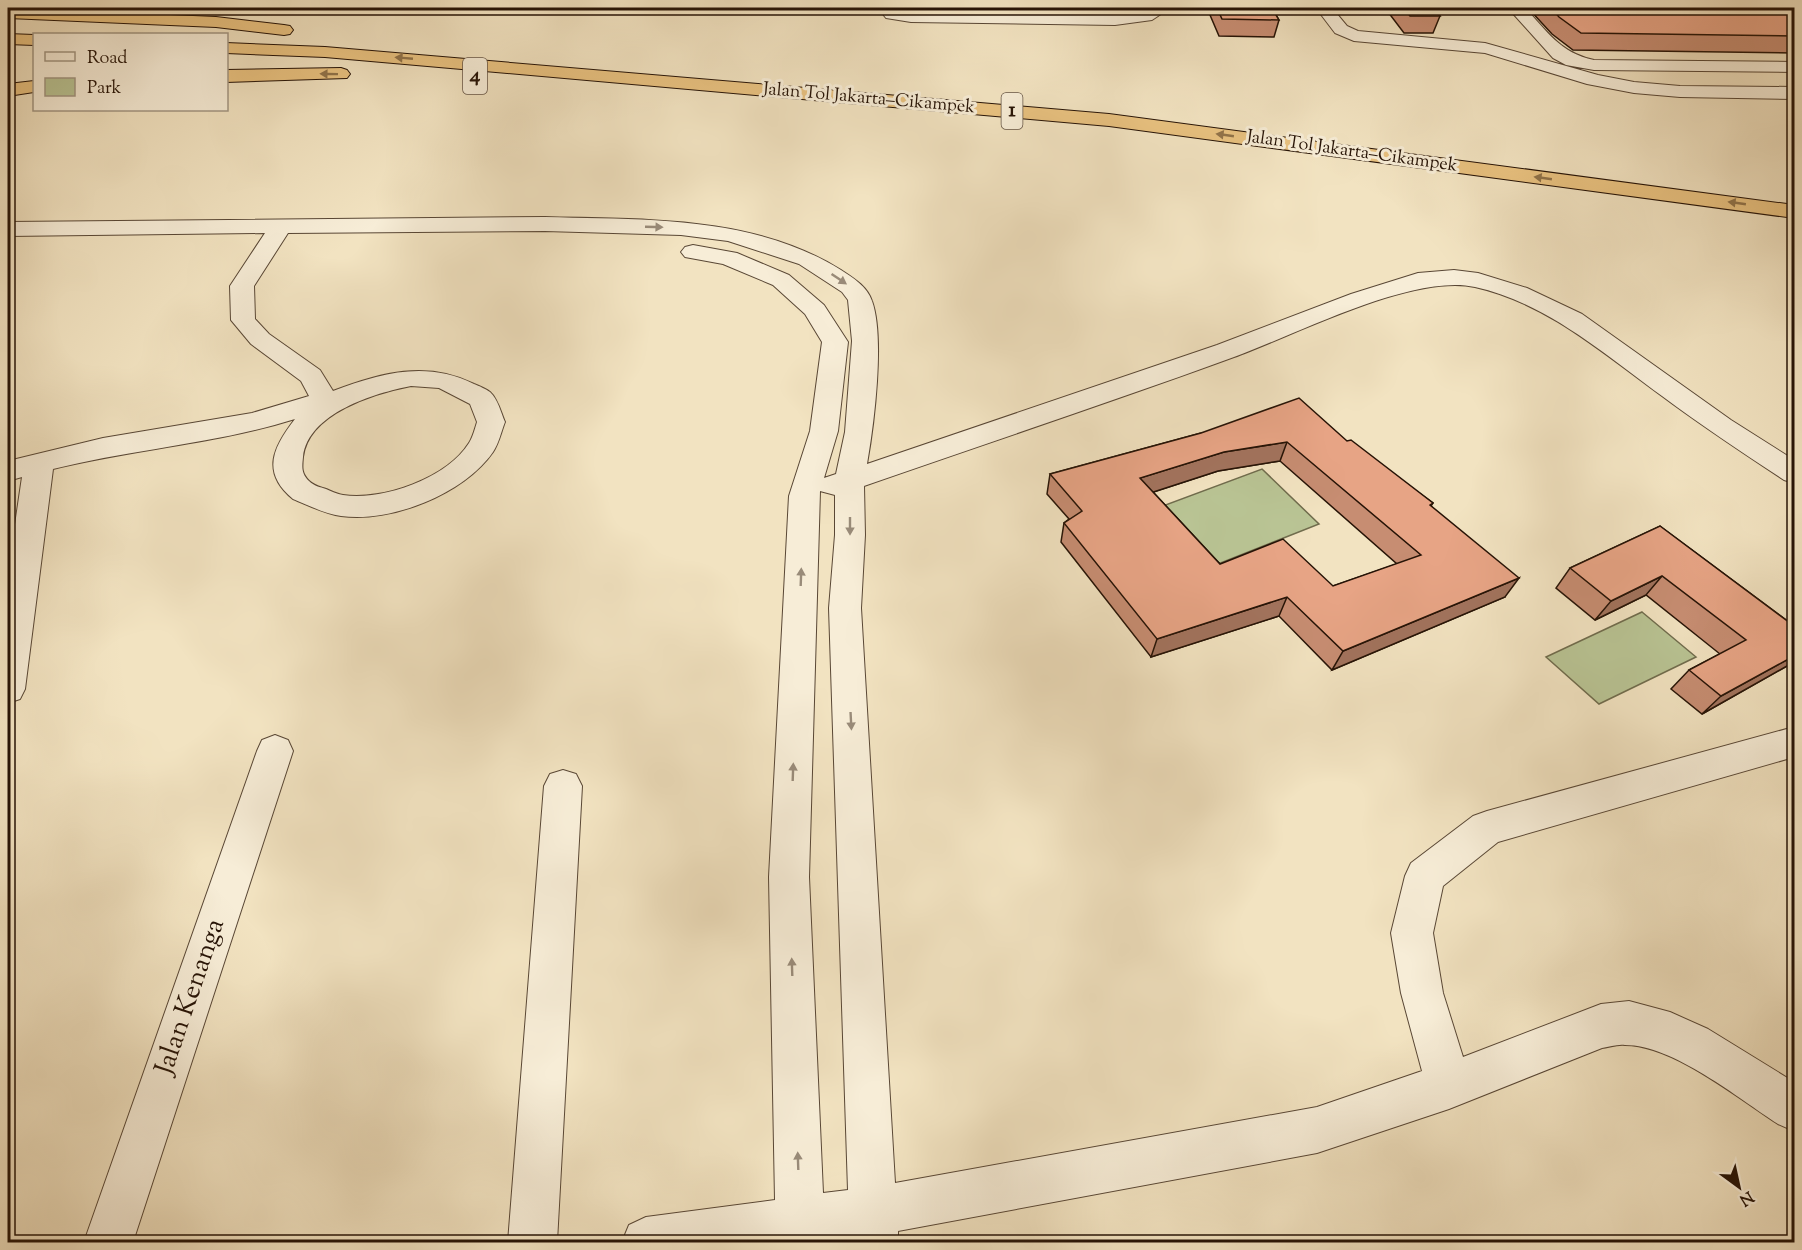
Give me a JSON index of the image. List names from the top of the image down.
{
  "streets": {
    "highway": ["4", "Jalan Tol Jakarta–Cikampek", "1"],
    "street": ["Jalan Kenanga"]
  },
  "crossings": [
    ["4", "Jalan Tol Jakarta–Cikampek"]
  ],
  "legend": ["Road", "Park"],
  "north": "bottom right"
}
